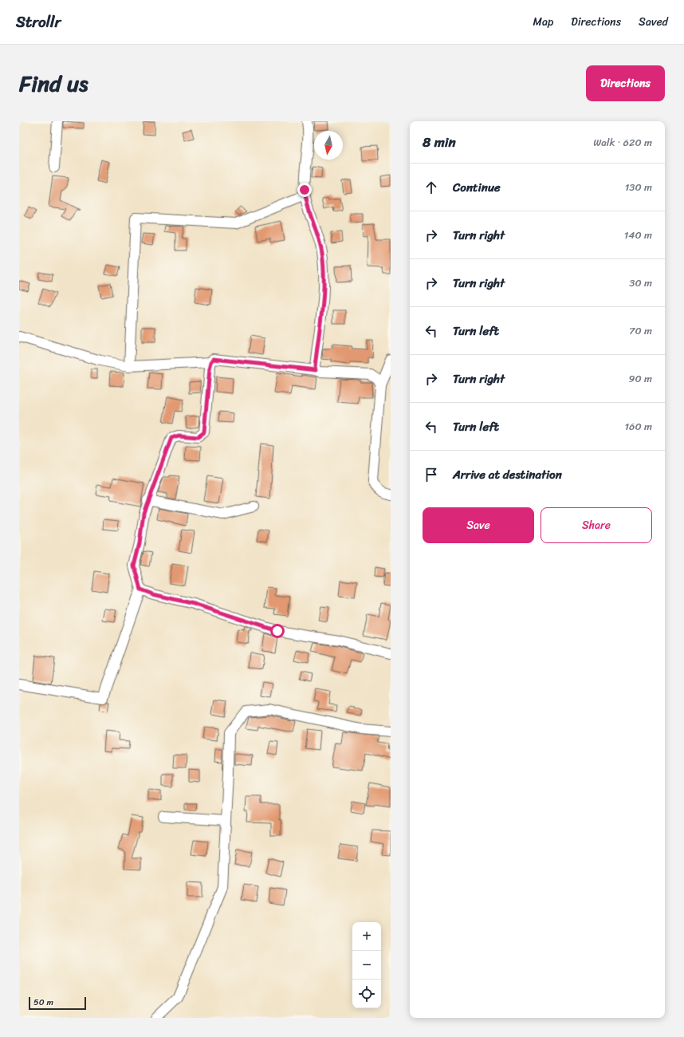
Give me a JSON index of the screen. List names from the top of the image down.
{
  "scale_bar": "50 m",
  "north": "bottom",
  "page": {
    "header": "Strollr",
    "nav": ["Map", "Directions", "Saved"],
    "title": "Find us",
    "buttons": [
      "Directions",
      ["Save", "Share"]
    ],
    "heading": ["8 min", "Walk · 620 m"],
    "list": [
      ["Continue", "130 m"],
      ["Turn right", "140 m"],
      ["Turn right", "30 m"],
      ["Turn left", "70 m"],
      ["Turn right", "90 m"],
      ["Turn left", "160 m"],
      "Arrive at destination"
    ],
    "map_buttons": ["+", "−"],
    "scale": "50 m"
  }
}
